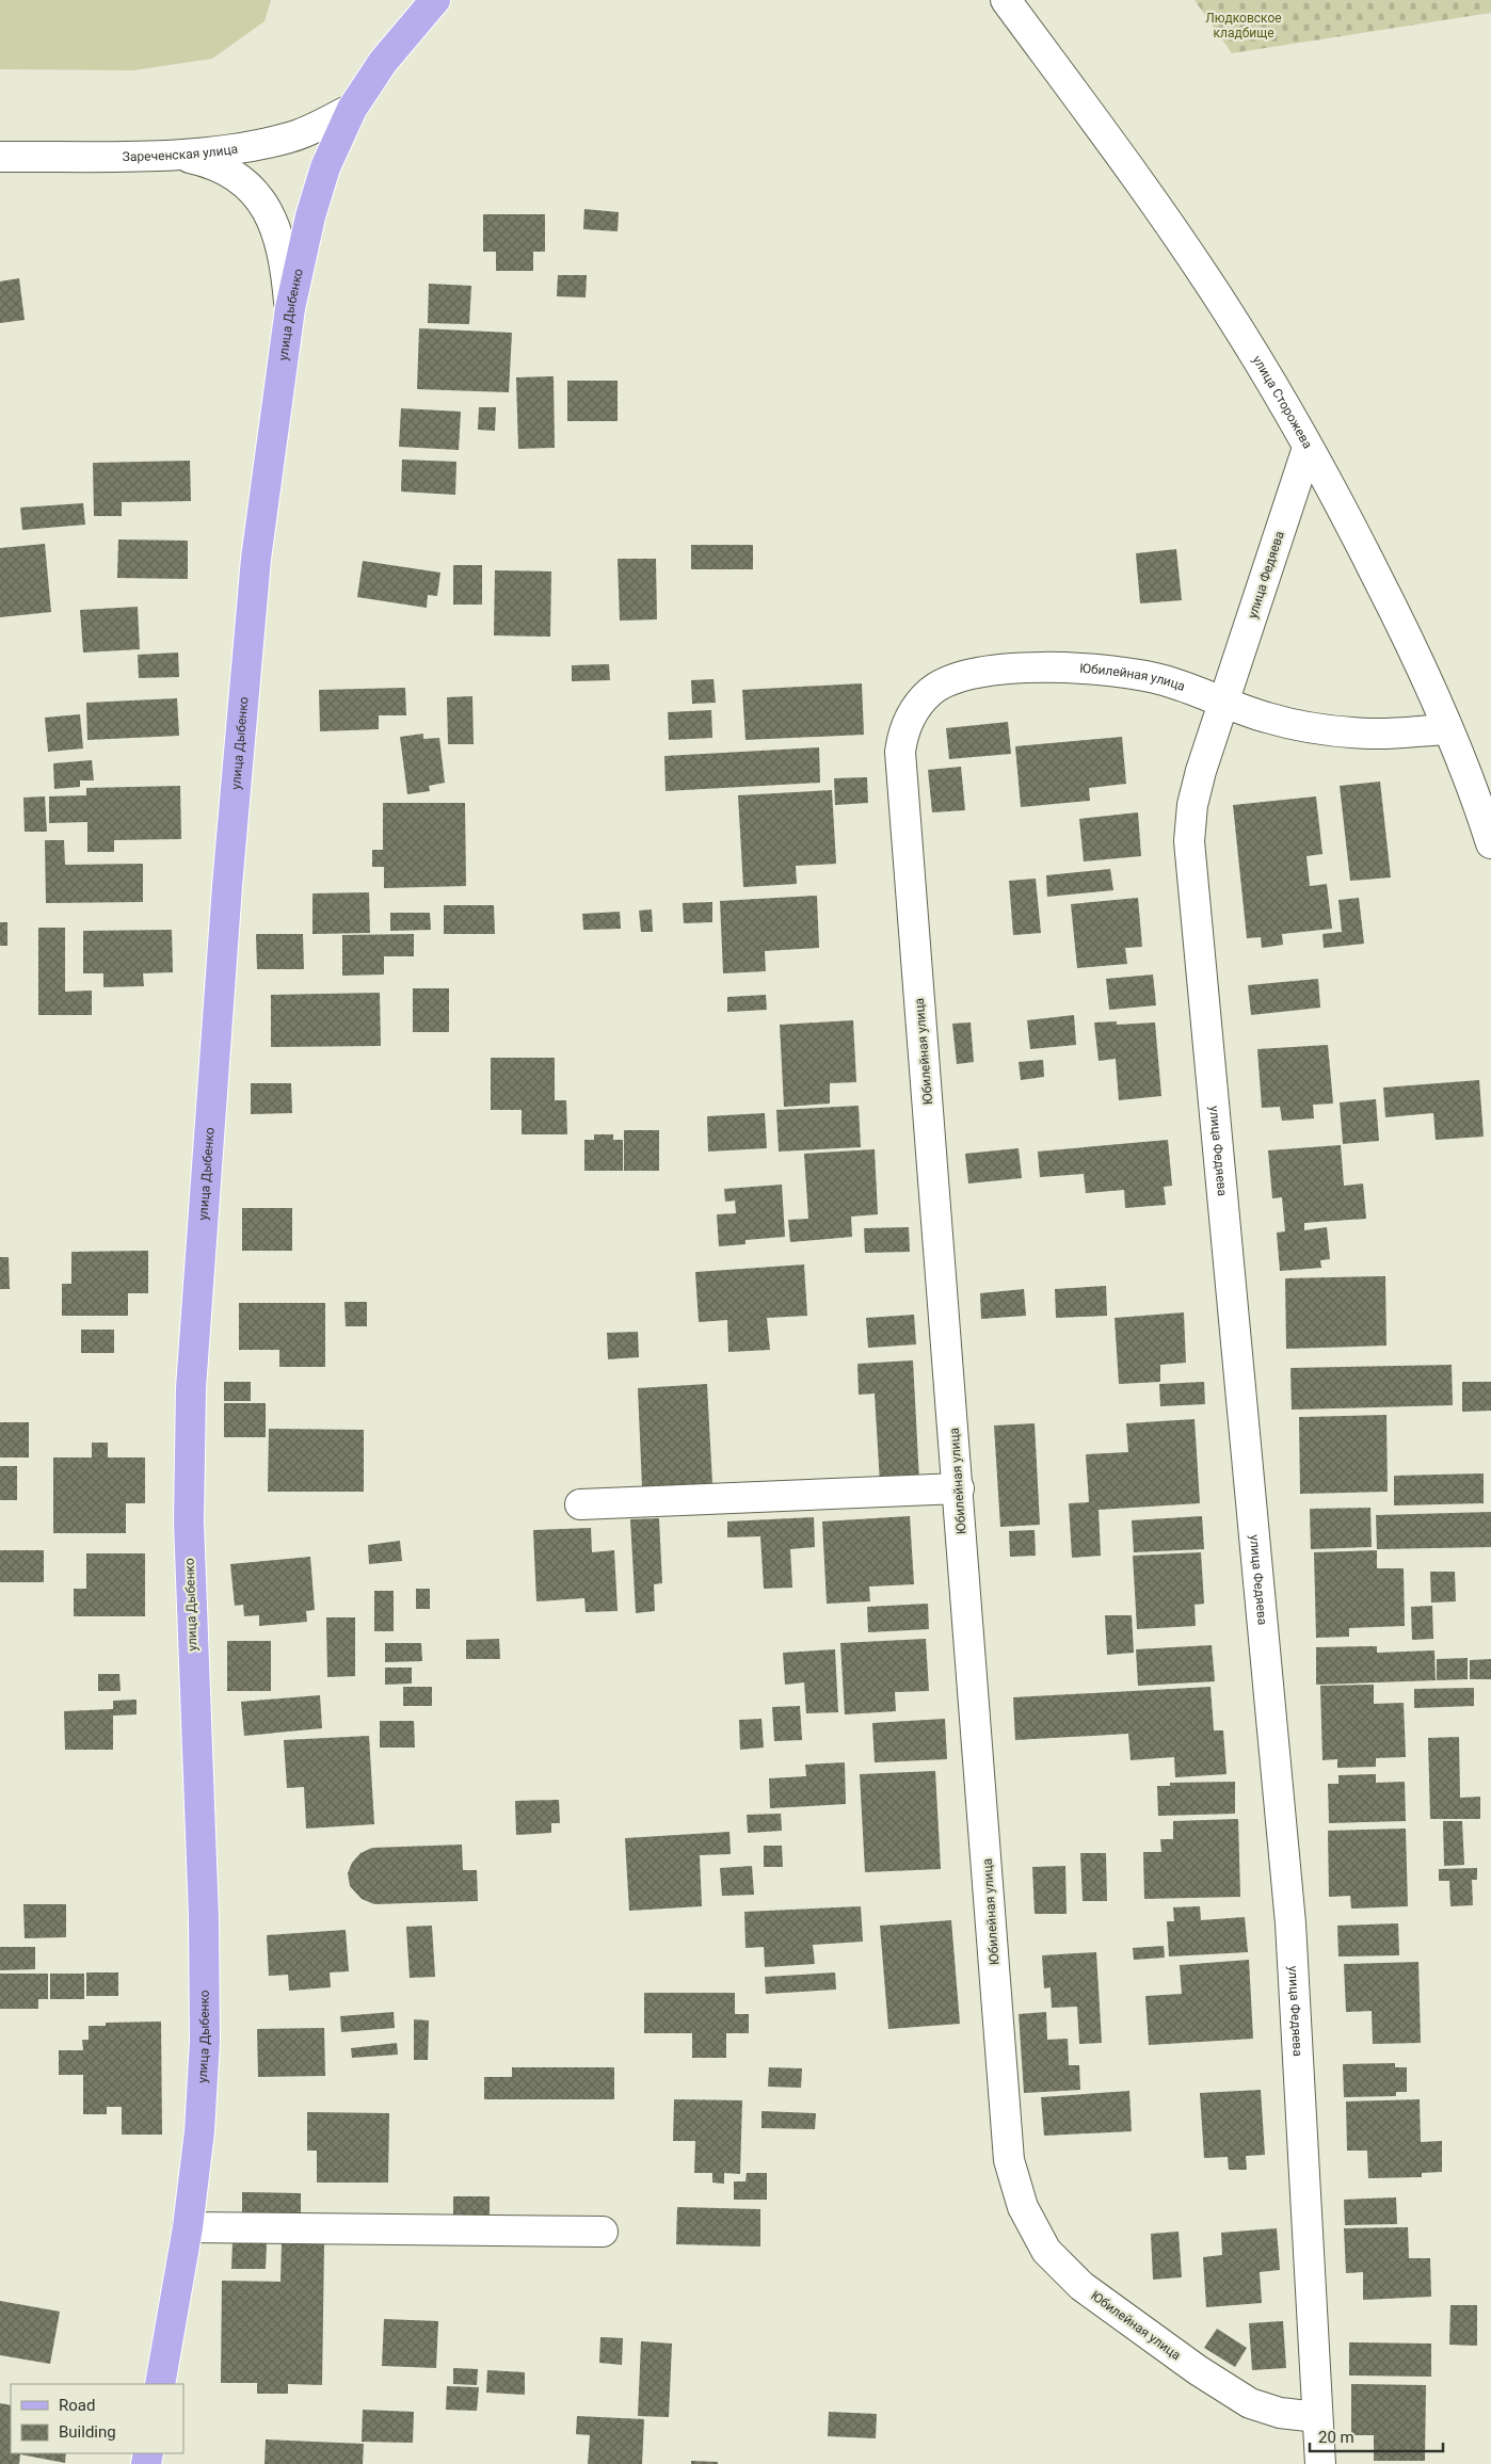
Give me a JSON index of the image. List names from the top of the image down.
{
  "streets": {
    "main road": ["улица Дыбенко"],
    "street": [
      "Зареченская улица",
      "улица Сторожева",
      "улица Федяева",
      "Юбилейная улица"
    ]
  },
  "crossings": [
    ["Зареченская улица", "улица Дыбенко"],
    ["улица Сторожева", "улица Федяева"],
    ["улица Федяева", "Юбилейная улица"]
  ],
  "parks": ["Людковское кладбище"],
  "legend": ["Road", "Building"],
  "scale_bar": "20 m"
}
